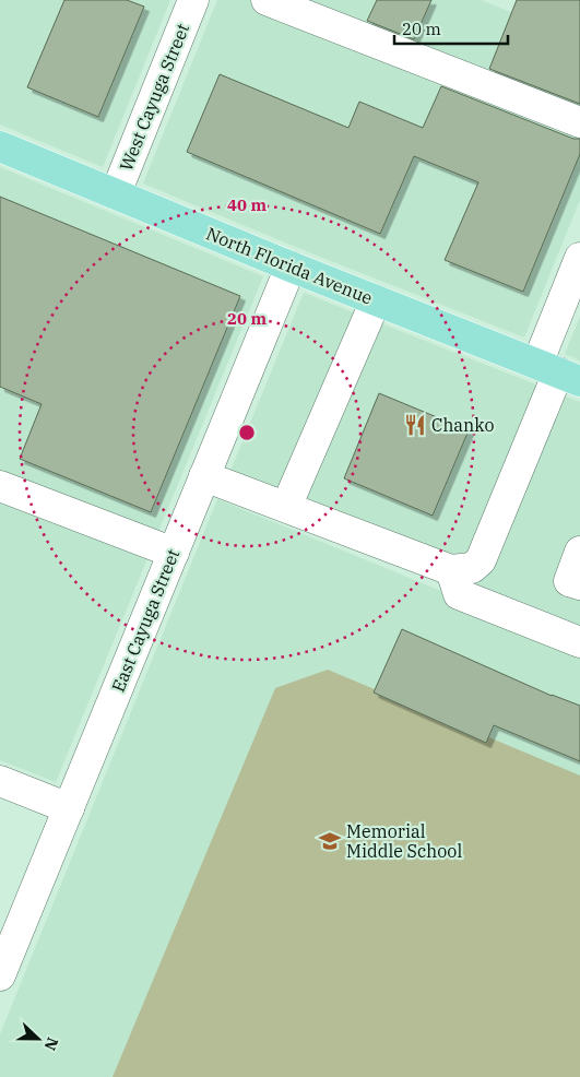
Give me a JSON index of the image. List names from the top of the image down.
{
  "streets": {
    "main road": ["North Florida Avenue"],
    "street": ["West Cayuga Street", "East Cayuga Street"]
  },
  "crossings": [
    ["West Cayuga Street", "North Florida Avenue"],
    ["North Florida Avenue", "East Cayuga Street"]
  ],
  "places": {
    "restaurant": ["Chanko"],
    "school or university": ["Memorial Middle School"]
  },
  "scale_bar": "20 m",
  "north": "right",
  "rings": ["40 m", "20 m"]
}
